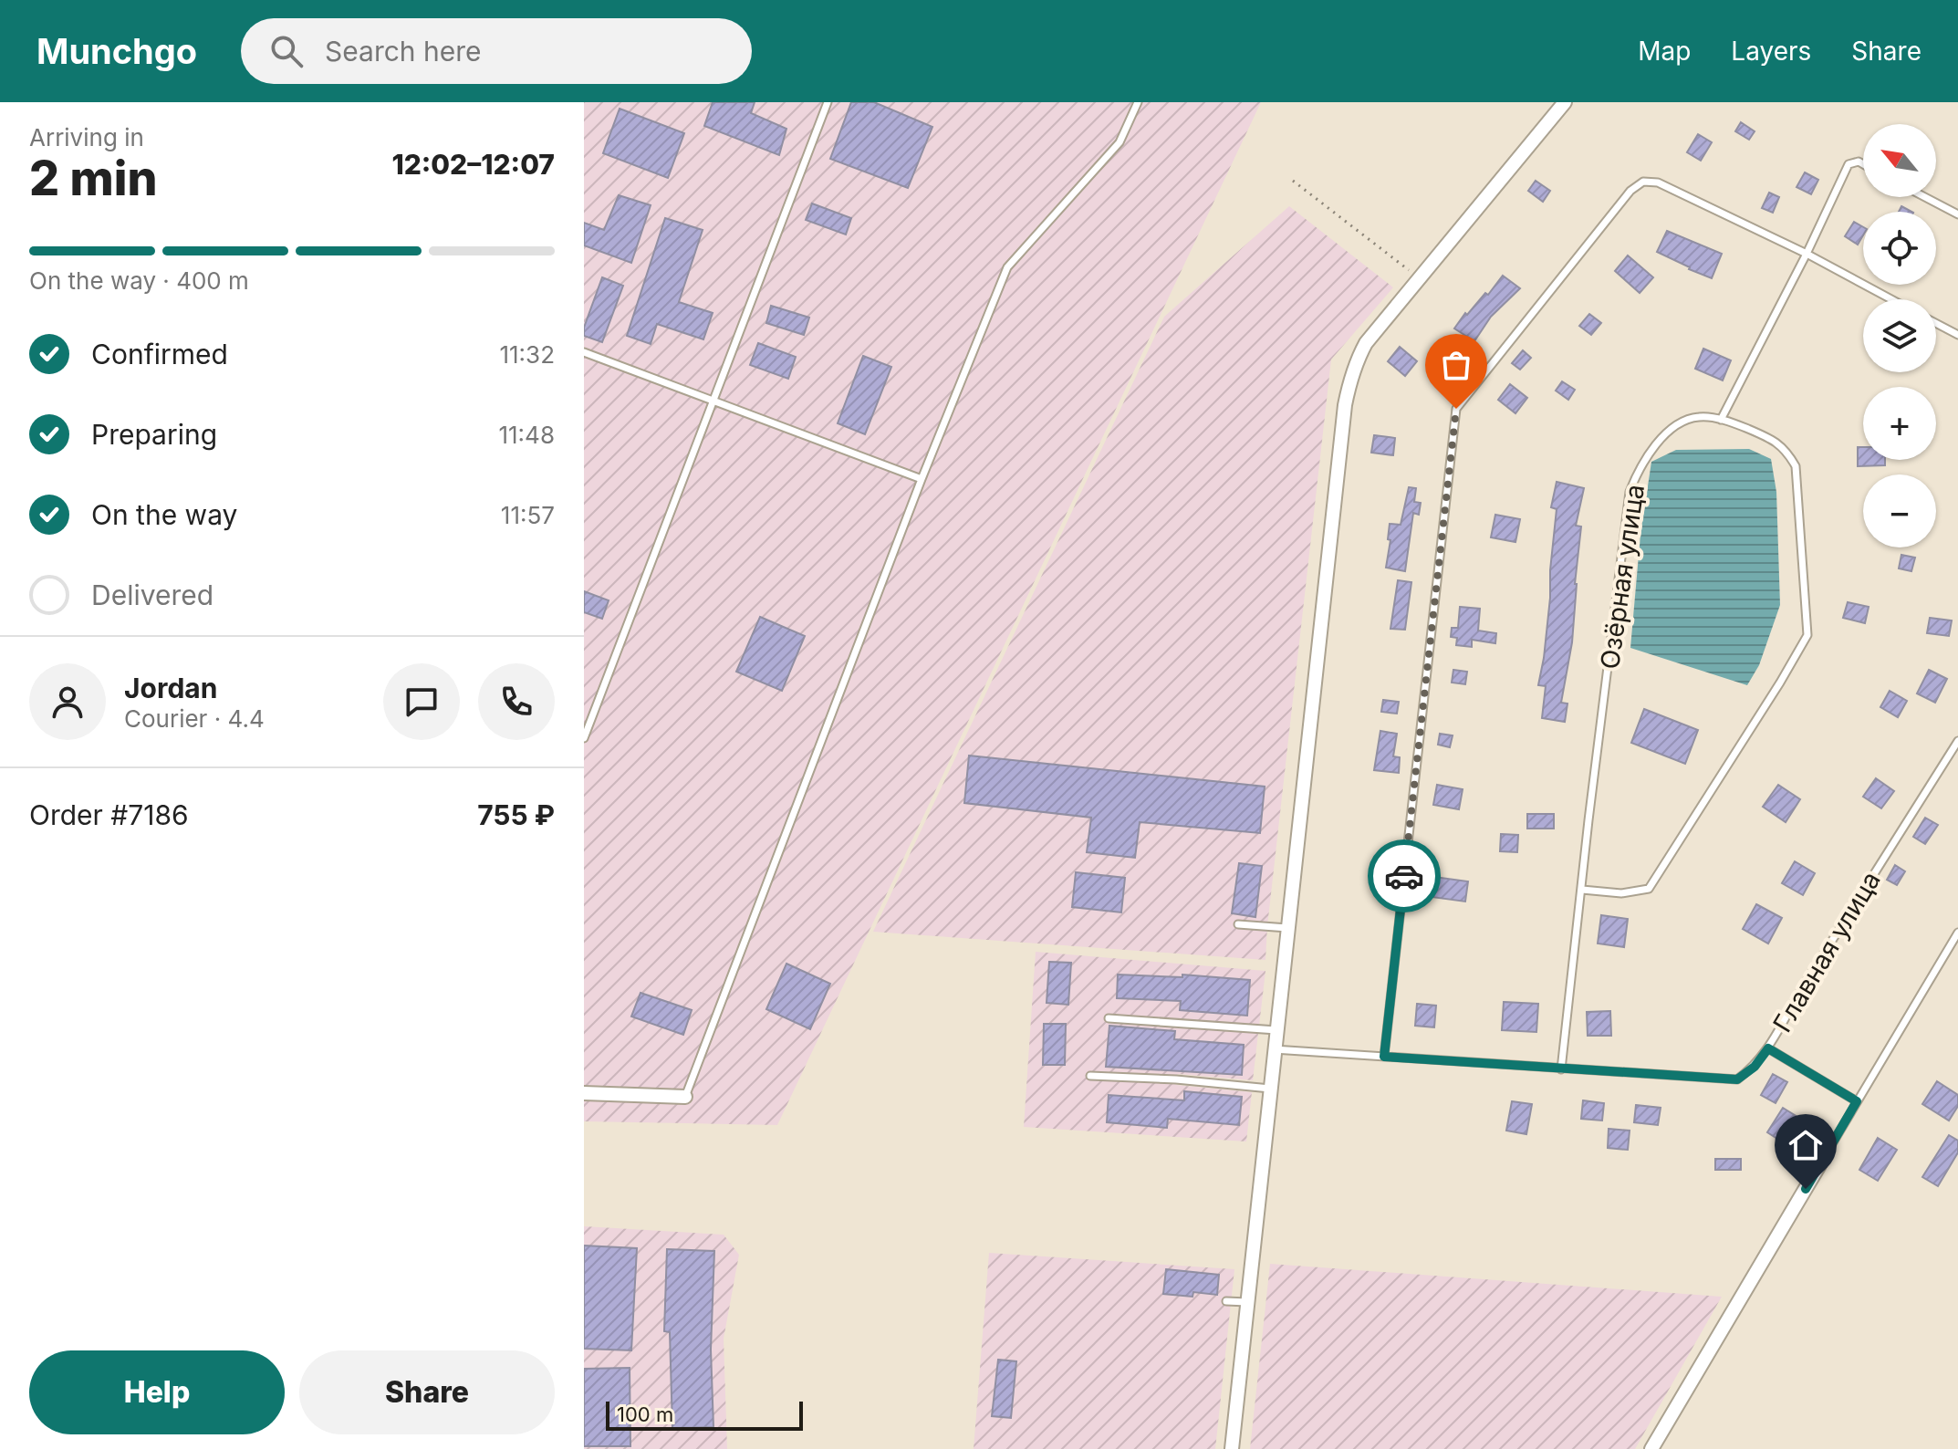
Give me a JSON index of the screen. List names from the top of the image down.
{
  "streets": {
    "lane": ["Озёрная улица", "Главная улица"]
  },
  "crossings": [
    ["Озёрная улица", "Главная улица"]
  ],
  "scale_bar": "100 m",
  "north": "top left",
  "page": {
    "header": "Munchgo",
    "search": "Search here",
    "nav": ["Map", "Layers", "Share"],
    "heading": ["2 min", "Arriving in", "12:02–12:07"],
    "panel": [
      "Jordan",
      "Courier · 4.4",
      "Order #7186",
      "755 ₽"
    ],
    "map_buttons": ["+", "−"],
    "bar": "On the way · 400 m",
    "list": [
      ["Confirmed", "11:32"],
      ["Preparing", "11:48"],
      ["On the way", "11:57"],
      "Delivered"
    ],
    "buttons": ["Help", "Share"],
    "scale": "100 m"
  }
}
